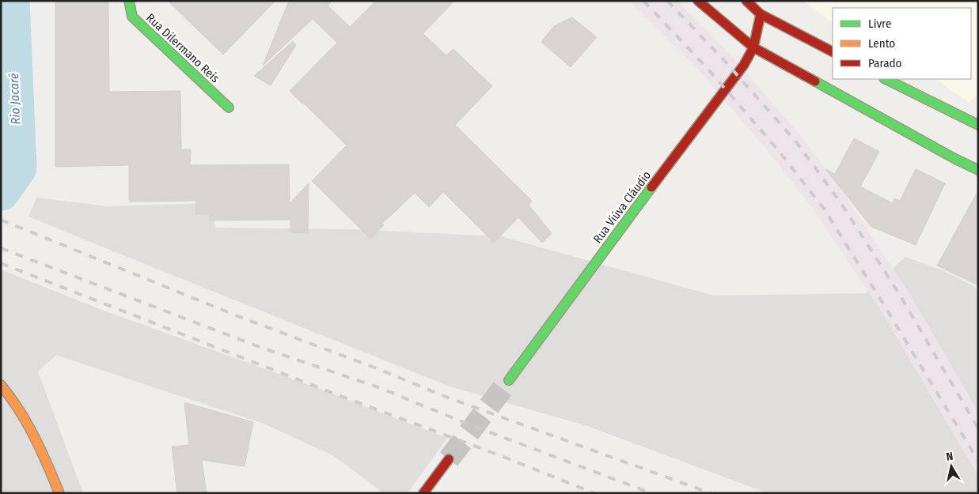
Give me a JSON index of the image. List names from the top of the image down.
{
  "streets": {
    "street": ["Rua Dilermano Reis", "Rua Viúva Cláudio"]
  },
  "water": ["Rio Jacaré"],
  "legend": ["Livre", "Lento", "Parado"],
  "north": "top"
}
